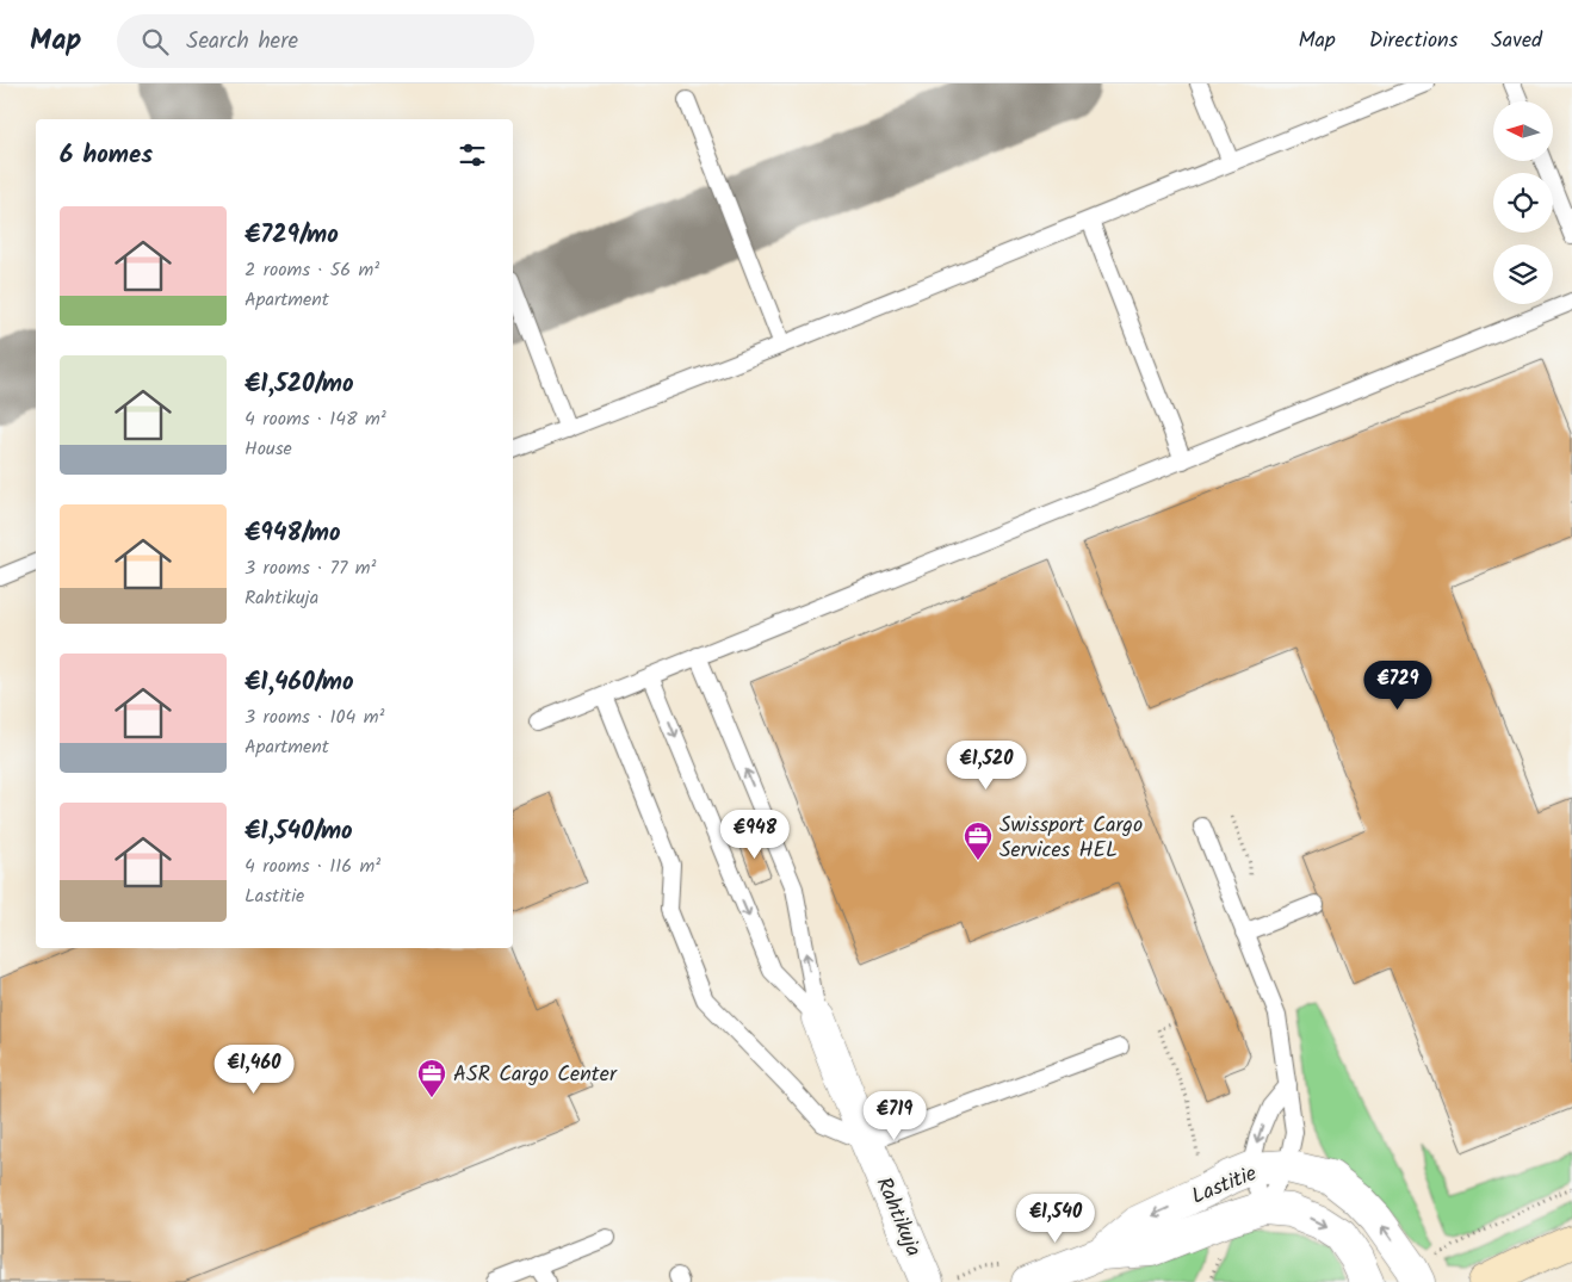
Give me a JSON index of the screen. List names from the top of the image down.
{
  "streets": {
    "street": ["Lastitie", "Rahtikuja"]
  },
  "places": {
    "office": ["Swissport Cargo Services HEL", "ASR Cargo Center"]
  },
  "north": "left",
  "page": {
    "header": "Map",
    "search": "Search here",
    "nav": ["Map", "Directions", "Saved"],
    "heading": "6 homes",
    "list": [
      {
        "name": "€729/mo",
        "note": "2 rooms · 56 m² · Apartment"
      },
      {
        "name": "€1,520/mo",
        "note": "4 rooms · 148 m² · House"
      },
      {
        "name": "€948/mo",
        "note": "3 rooms · 77 m² · Rahtikuja"
      },
      {
        "name": "€1,460/mo",
        "note": "3 rooms · 104 m² · Apartment"
      },
      {
        "name": "€1,540/mo",
        "note": "4 rooms · 116 m² · Lastitie"
      }
    ],
    "price": [
      "€729",
      "€1,520",
      "€948",
      "€1,460",
      "€719",
      "€1,540"
    ]
  }
}
